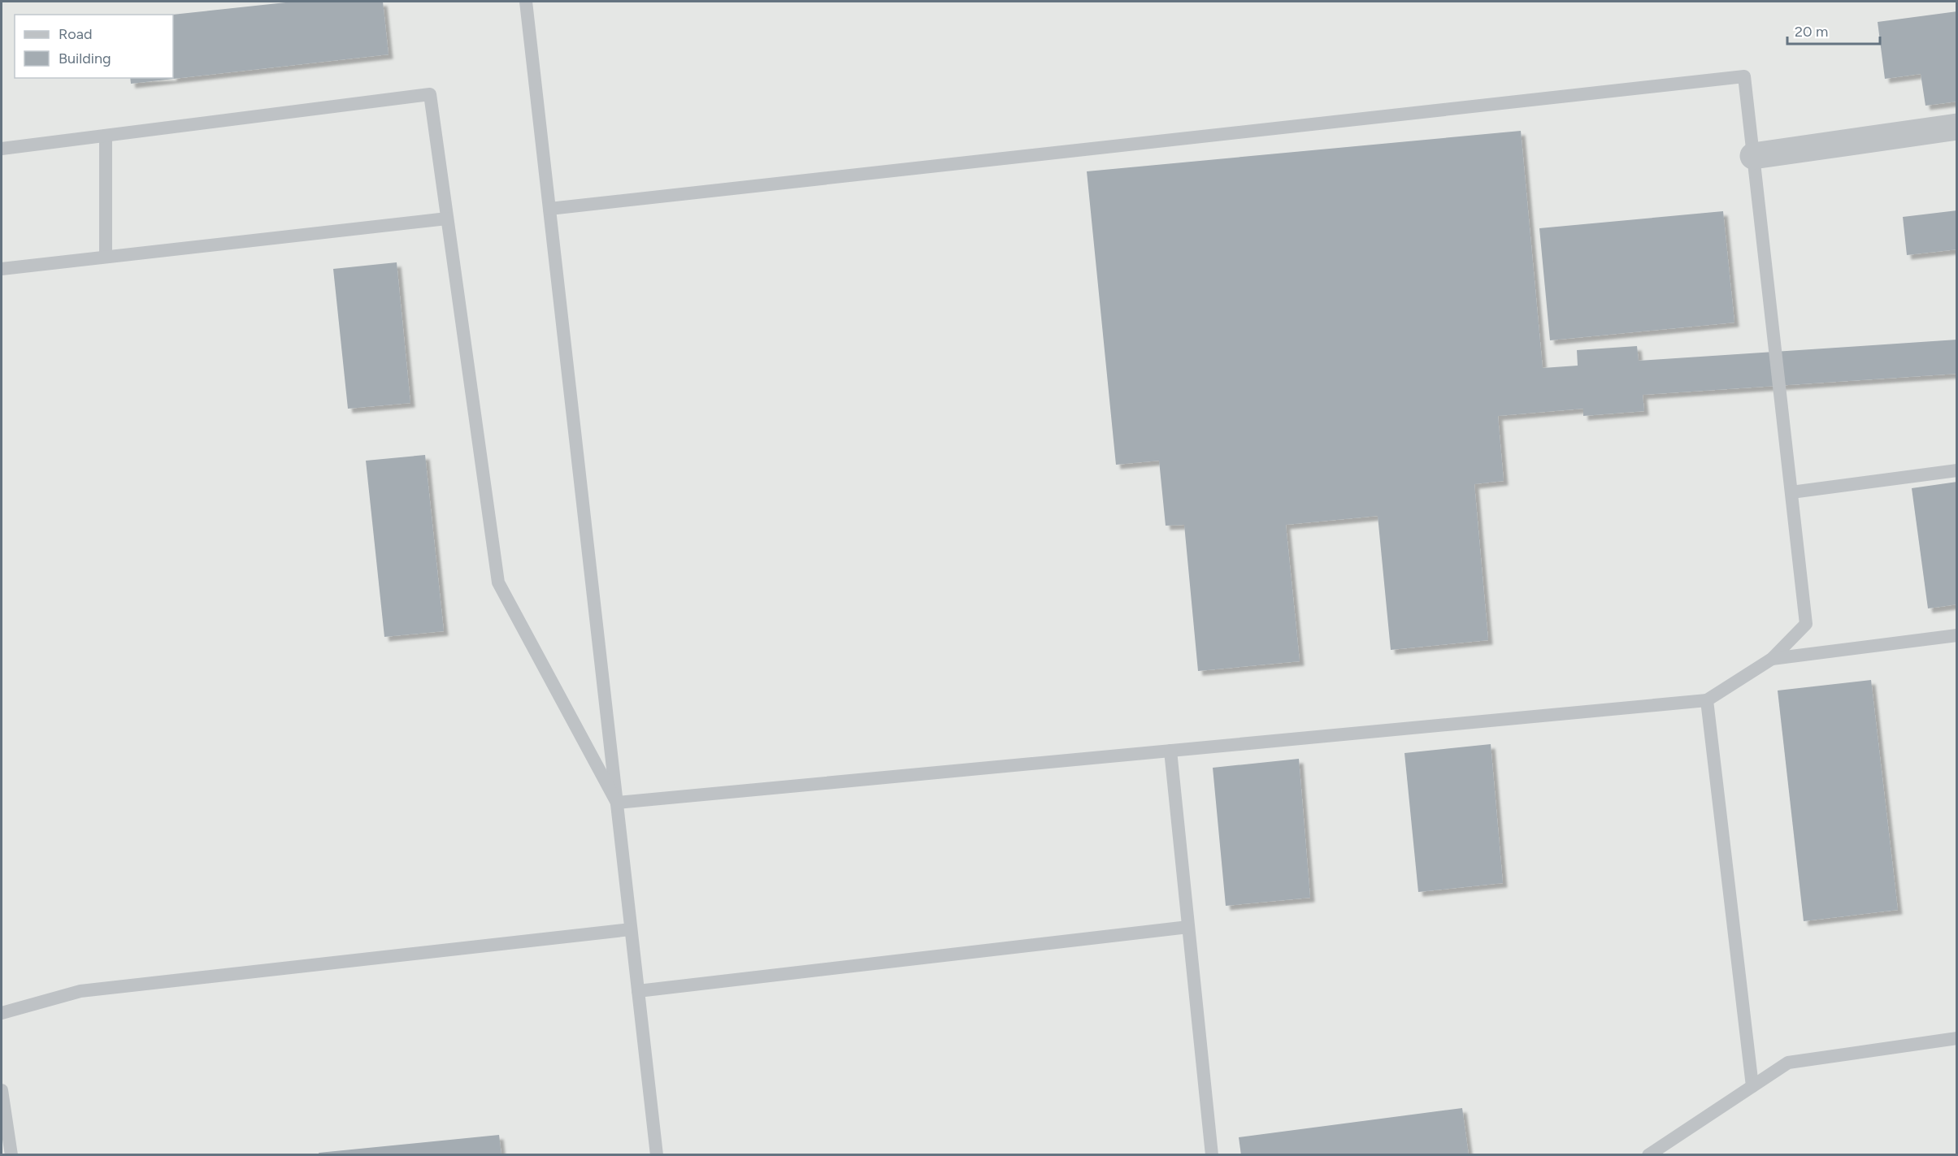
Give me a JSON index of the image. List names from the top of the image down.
{
  "legend": ["Road", "Building"],
  "scale_bar": "20 m"
}
